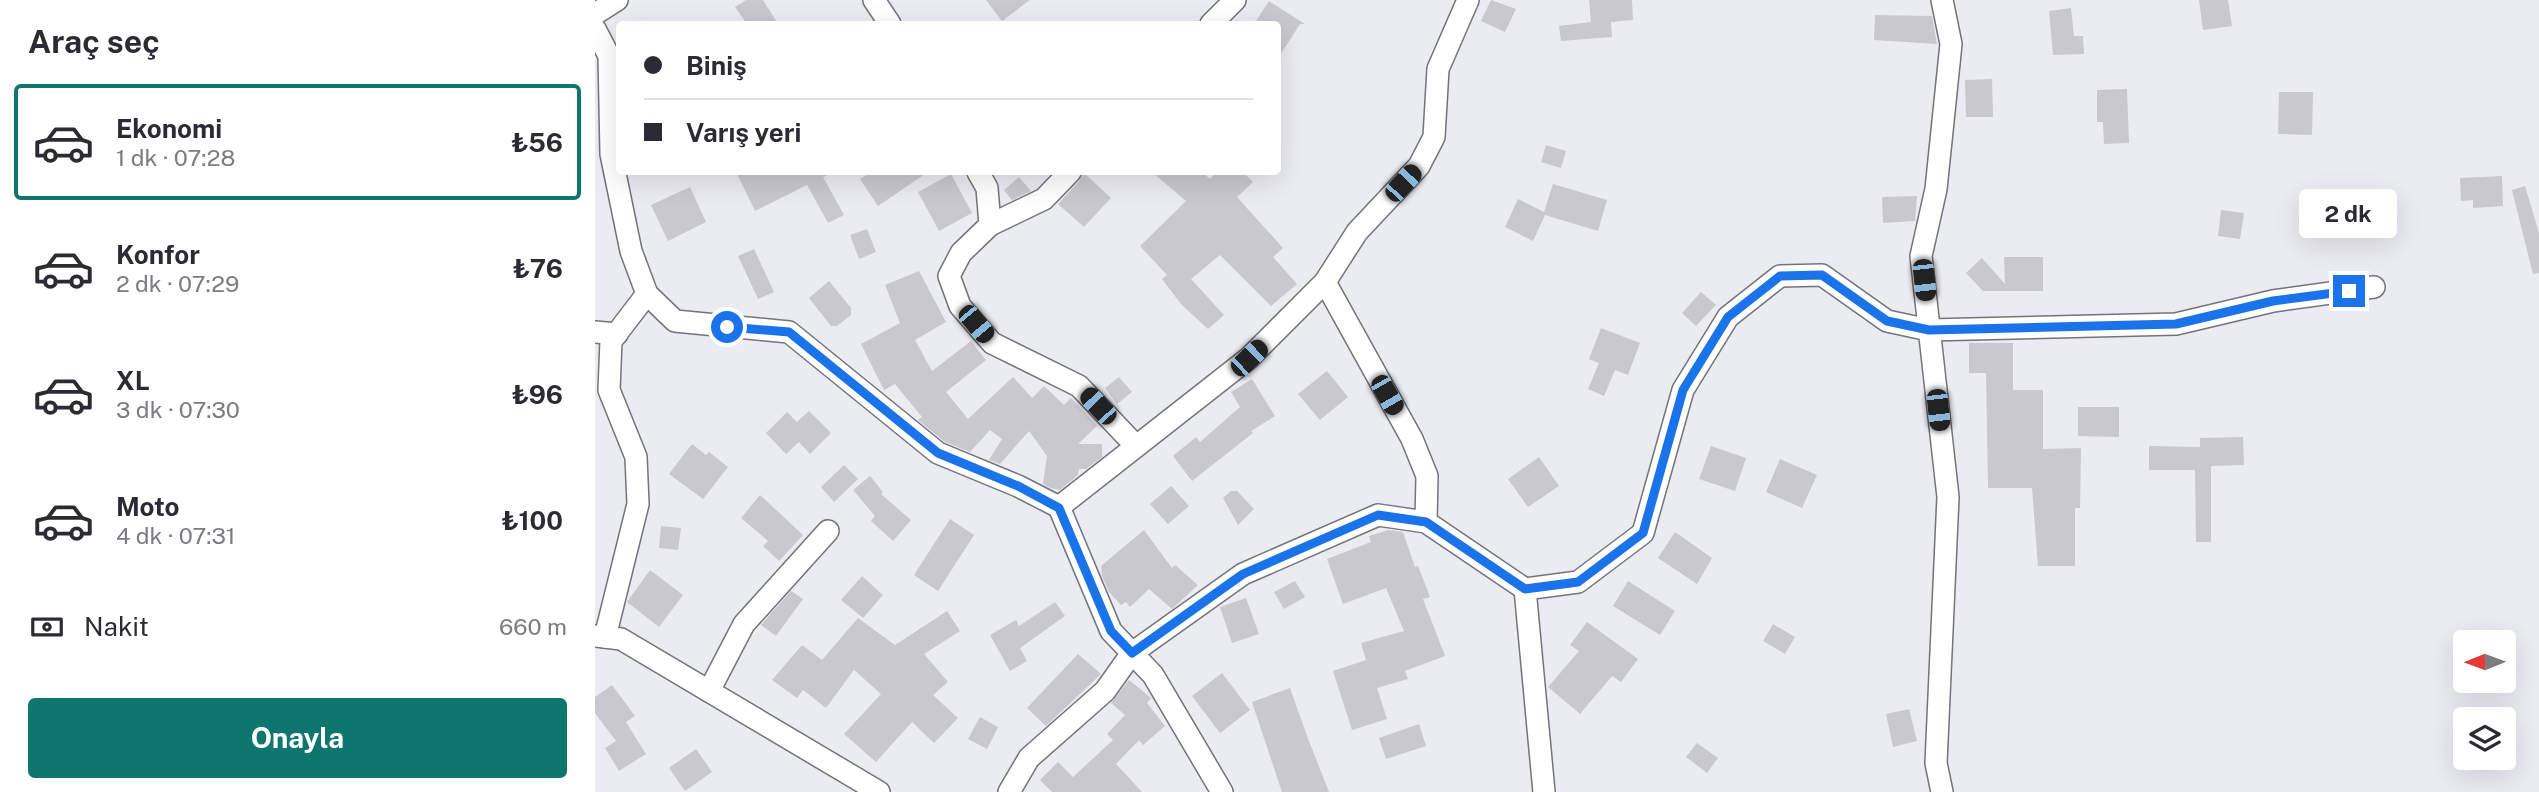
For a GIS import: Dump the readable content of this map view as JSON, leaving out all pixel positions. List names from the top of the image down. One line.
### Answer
{"north":"left","page":{"heading":"Araç seç","banner":["Biniş","Varış yeri"],"list":[{"name":"Ekonomi","note":"1 dk · 07:28","value":"₺56"},{"name":"Konfor","note":"2 dk · 07:29","value":"₺76"},{"name":"XL","note":"3 dk · 07:30","value":"₺96"},{"name":"Moto","note":"4 dk · 07:31","value":"₺100"}],"bubble":"2 dk","pay":["Nakit","660 m"],"buttons":"Onayla"}}
